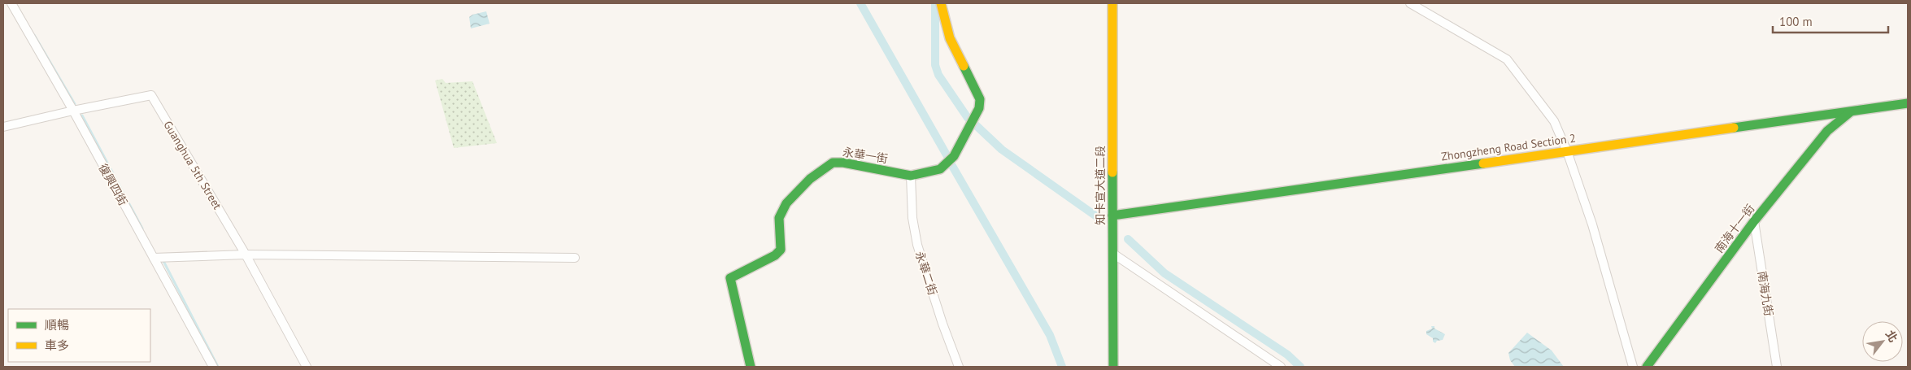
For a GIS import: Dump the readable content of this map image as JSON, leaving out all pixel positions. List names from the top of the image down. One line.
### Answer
{"streets":{"street":["Zhongzheng Road Section 2","永華一街","Guanghua 5th Street","復興四街","知卡宣大道二段","南海十一街","永華二街","南海九街"]},"crossings":[["Zhongzheng Road Section 2","知卡宣大道二段"],["Zhongzheng Road Section 2","南海十一街"],["永華一街","永華二街"],["Guanghua 5th Street","復興四街"],["南海十一街","南海九街"]],"legend":["順暢","車多"],"scale_bar":"100 m","north":"top right"}
